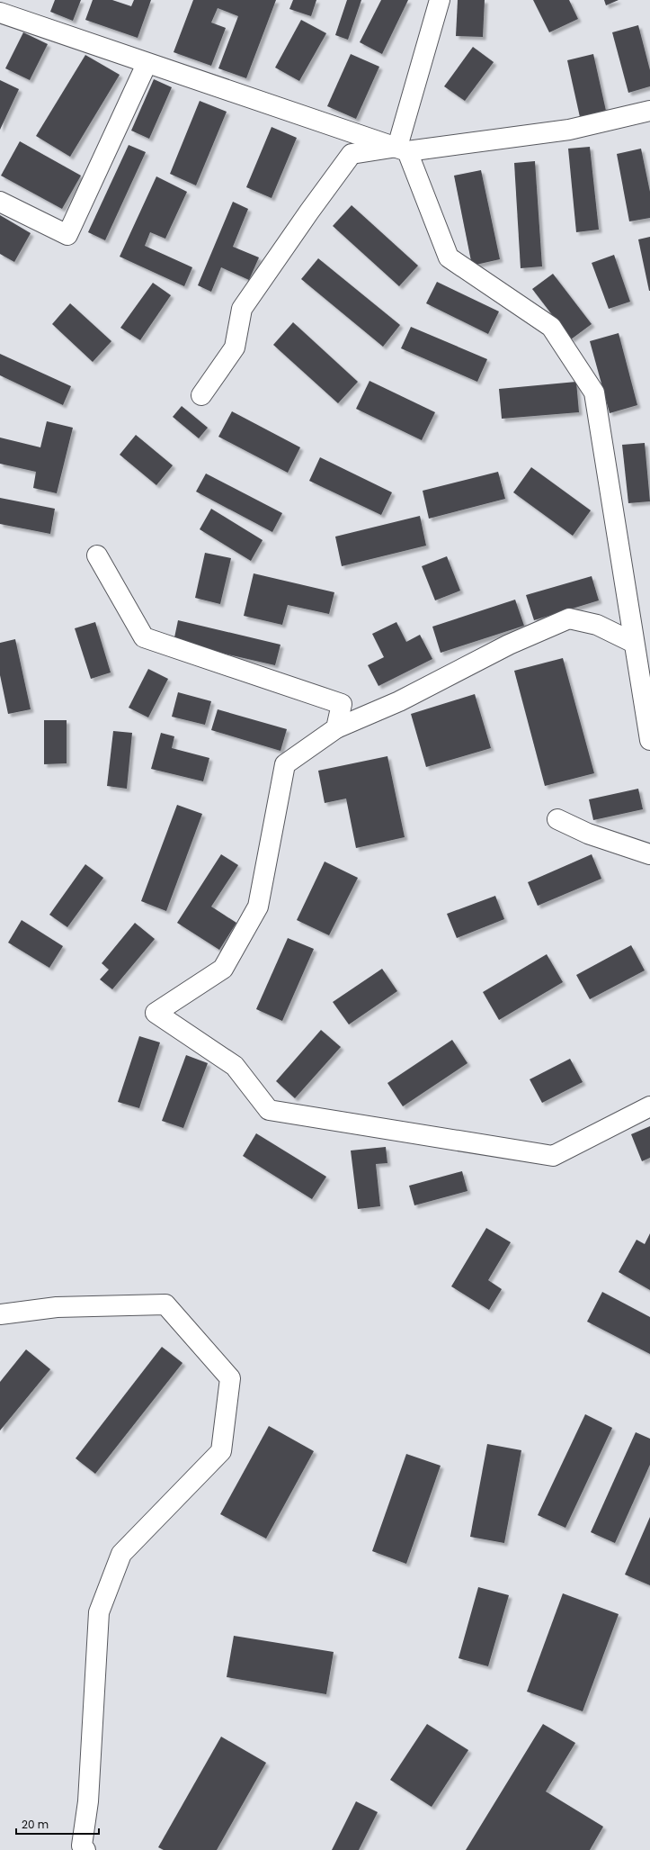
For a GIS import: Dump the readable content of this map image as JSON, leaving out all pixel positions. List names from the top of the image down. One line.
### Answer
{"scale_bar":"20 m"}
